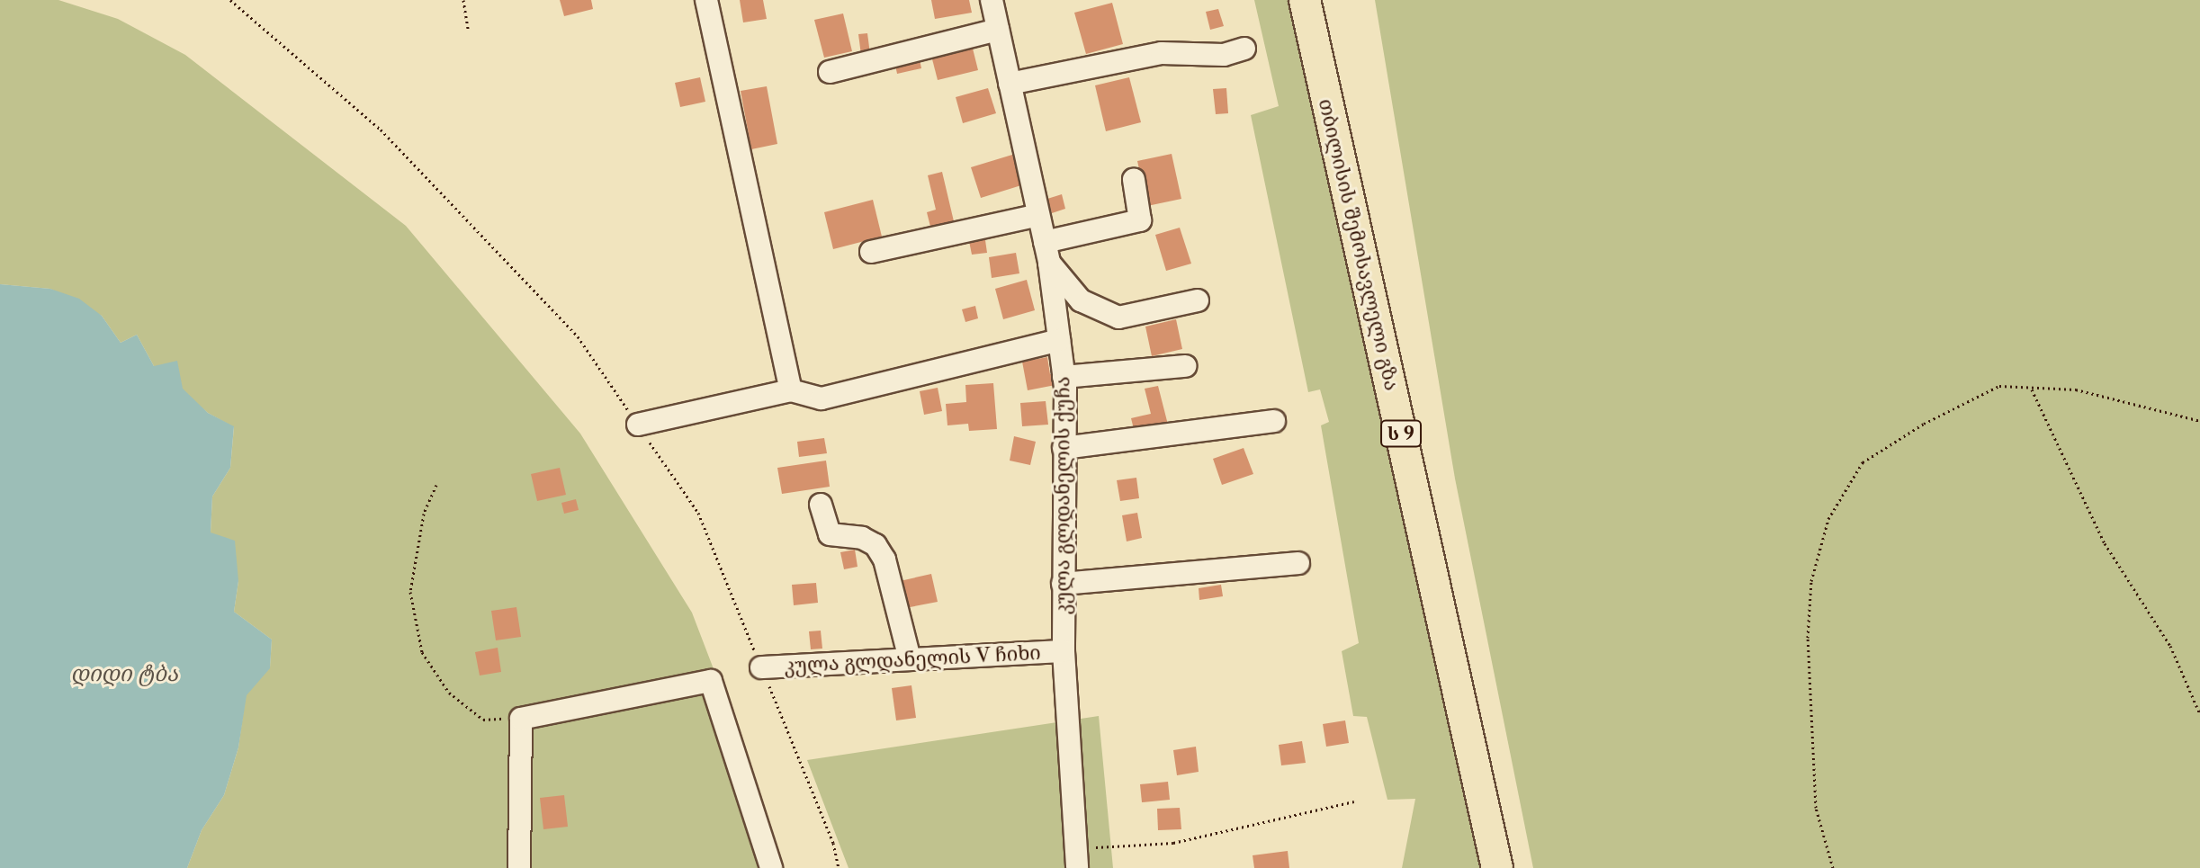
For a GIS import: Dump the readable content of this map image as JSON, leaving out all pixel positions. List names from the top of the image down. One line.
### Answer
{"streets":{"highway":["თბილისის შემოსავლელი გზა","ს 9"],"street":["კულა გლდანელის ქუჩა","კულა გლდანელის V ჩიხი"]},"crossings":[["კულა გლდანელის ქუჩა","კულა გლდანელის V ჩიხი"]],"water":["დიდი ტბა"]}
